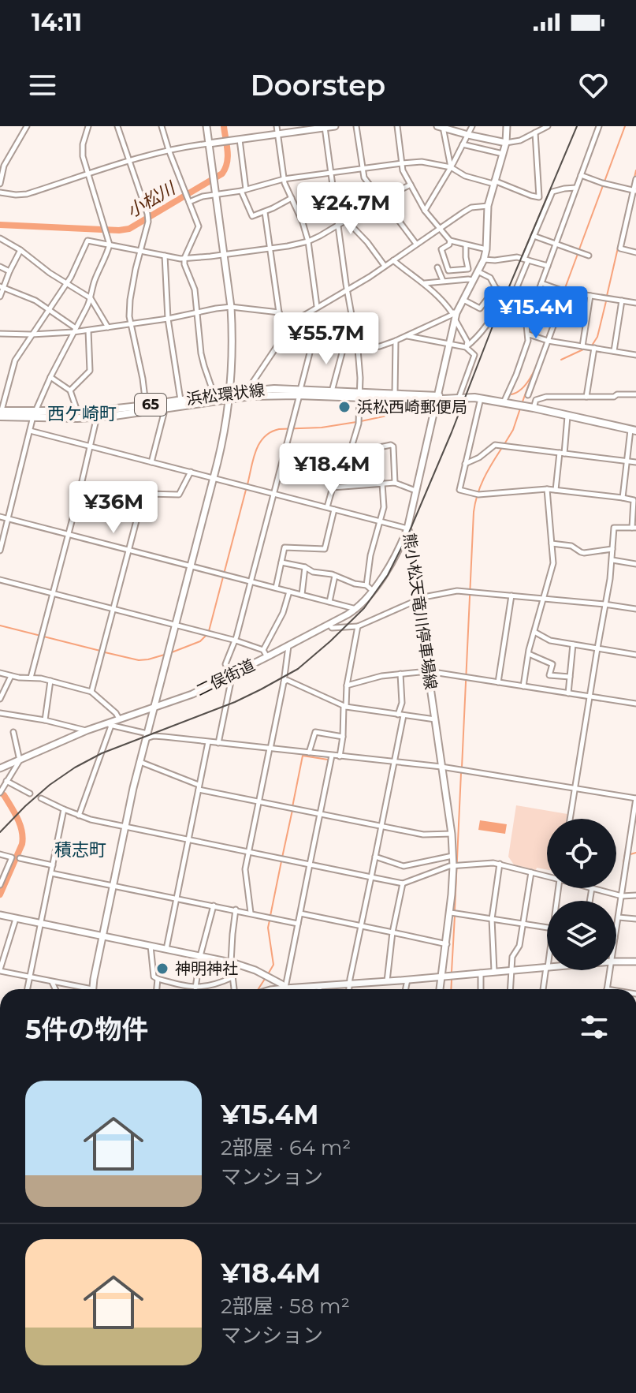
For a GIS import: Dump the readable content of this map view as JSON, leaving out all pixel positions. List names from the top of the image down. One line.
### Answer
{"streets":{"main road":["浜松環状線","65"],"street":["熊小松天竜川停車場線","二俣街道"]},"crossings":[["浜松環状線","熊小松天竜川停車場線"],["熊小松天竜川停車場線","二俣街道"]],"districts":["西ケ崎町","積志町"],"water":["小松川"],"places":["浜松西崎郵便局","神明神社"],"page":{"status":"14:11","header":"Doorstep","price":["¥24.7M","¥15.4M","¥55.7M","¥18.4M","¥36M"],"heading":"5件の物件","list":[{"name":"¥15.4M","note":"2部屋 · 64 m² · マンション"},{"name":"¥18.4M","note":"2部屋 · 58 m² · マンション"}]}}
